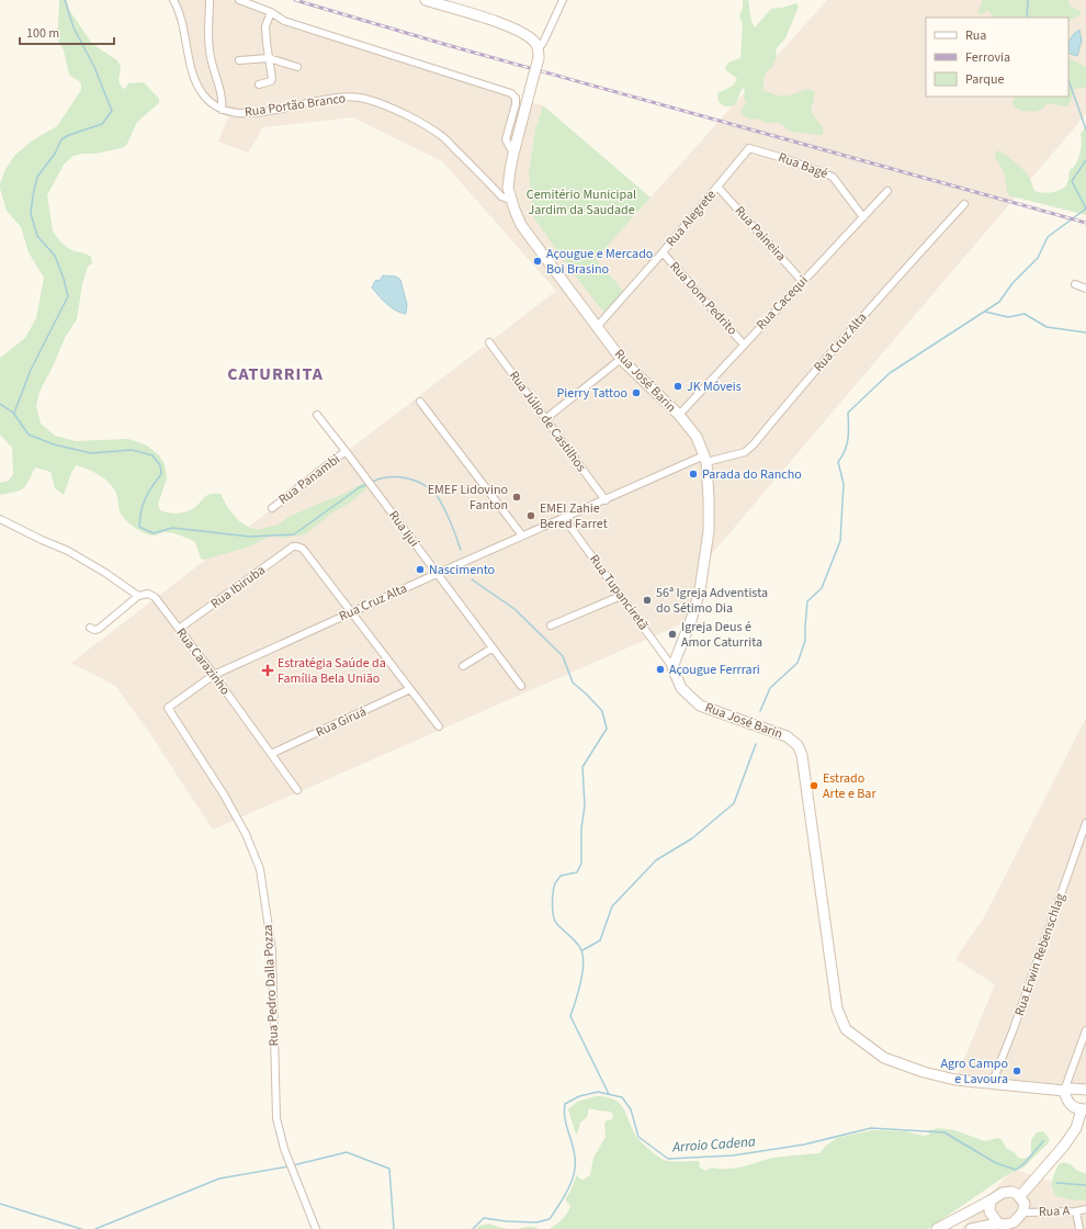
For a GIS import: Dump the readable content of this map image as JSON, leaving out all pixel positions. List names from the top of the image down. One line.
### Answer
{"streets":{"main road":["Rua José Barin"],"street":["Rua Portão Branco","Rua Bagé","Rua Alegrete","Rua Paineira","Rua Dom Pedrito","Rua Cacequi","Rua Cruz Alta","Rua Júlio de Castilhos","Rua Panambi","Rua Ijuí","Rua Ibiruba","Rua Tupanciretã","Rua Carazinho","Rua Giruá","Rua Erwin Rebenschlag","Rua Pedro Dalla Pozza","Rua A"]},"crossings":[["Rua Portão Branco","Rua José Barin"],["Rua Bagé","Rua Alegrete"],["Rua Bagé","Rua Cacequi"],["Rua Alegrete","Rua Paineira"],["Rua Alegrete","Rua Dom Pedrito"],["Rua Alegrete","Rua José Barin"],["Rua Paineira","Rua Cacequi"],["Rua Dom Pedrito","Rua Cacequi"],["Rua Cacequi","Rua José Barin"],["Rua Cruz Alta","Rua José Barin"],["Rua Cruz Alta","Rua Júlio de Castilhos"],["Rua Cruz Alta","Rua Ijuí"],["Rua Cruz Alta","Rua Ibiruba"],["Rua Cruz Alta","Rua Tupanciretã"],["Rua Cruz Alta","Rua Carazinho"],["Rua Cruz Alta","Rua Pedro Dalla Pozza"],["Rua José Barin","Rua Tupanciretã"],["Rua José Barin","Rua Erwin Rebenschlag"],["Rua Panambi","Rua Ijuí"],["Rua Ibiruba","Rua Carazinho"],["Rua Carazinho","Rua Giruá"]],"districts":["CATURRITA"],"water":["Arroio Cadena"],"parks":["Cemitério Municipal Jardim da Saudade"],"places":{"other":["Açougue e Mercado Boi Brasino","JK Móveis","Pierry Tattoo","Parada do Rancho","EMEF Lidovino Fanton","EMEI Zahie Bered Farret","Nascimento","56ª Igreja Adventista do Sétimo Dia","Igreja Deus é Amor Caturrita","Açougue Ferrrari","Estrado Arte e Bar","Agro Campo e Lavoura"],"health":["Estratégia Saúde da Família Bela União"]},"legend":["Rua","Ferrovia","Parque"],"scale_bar":"100 m"}
